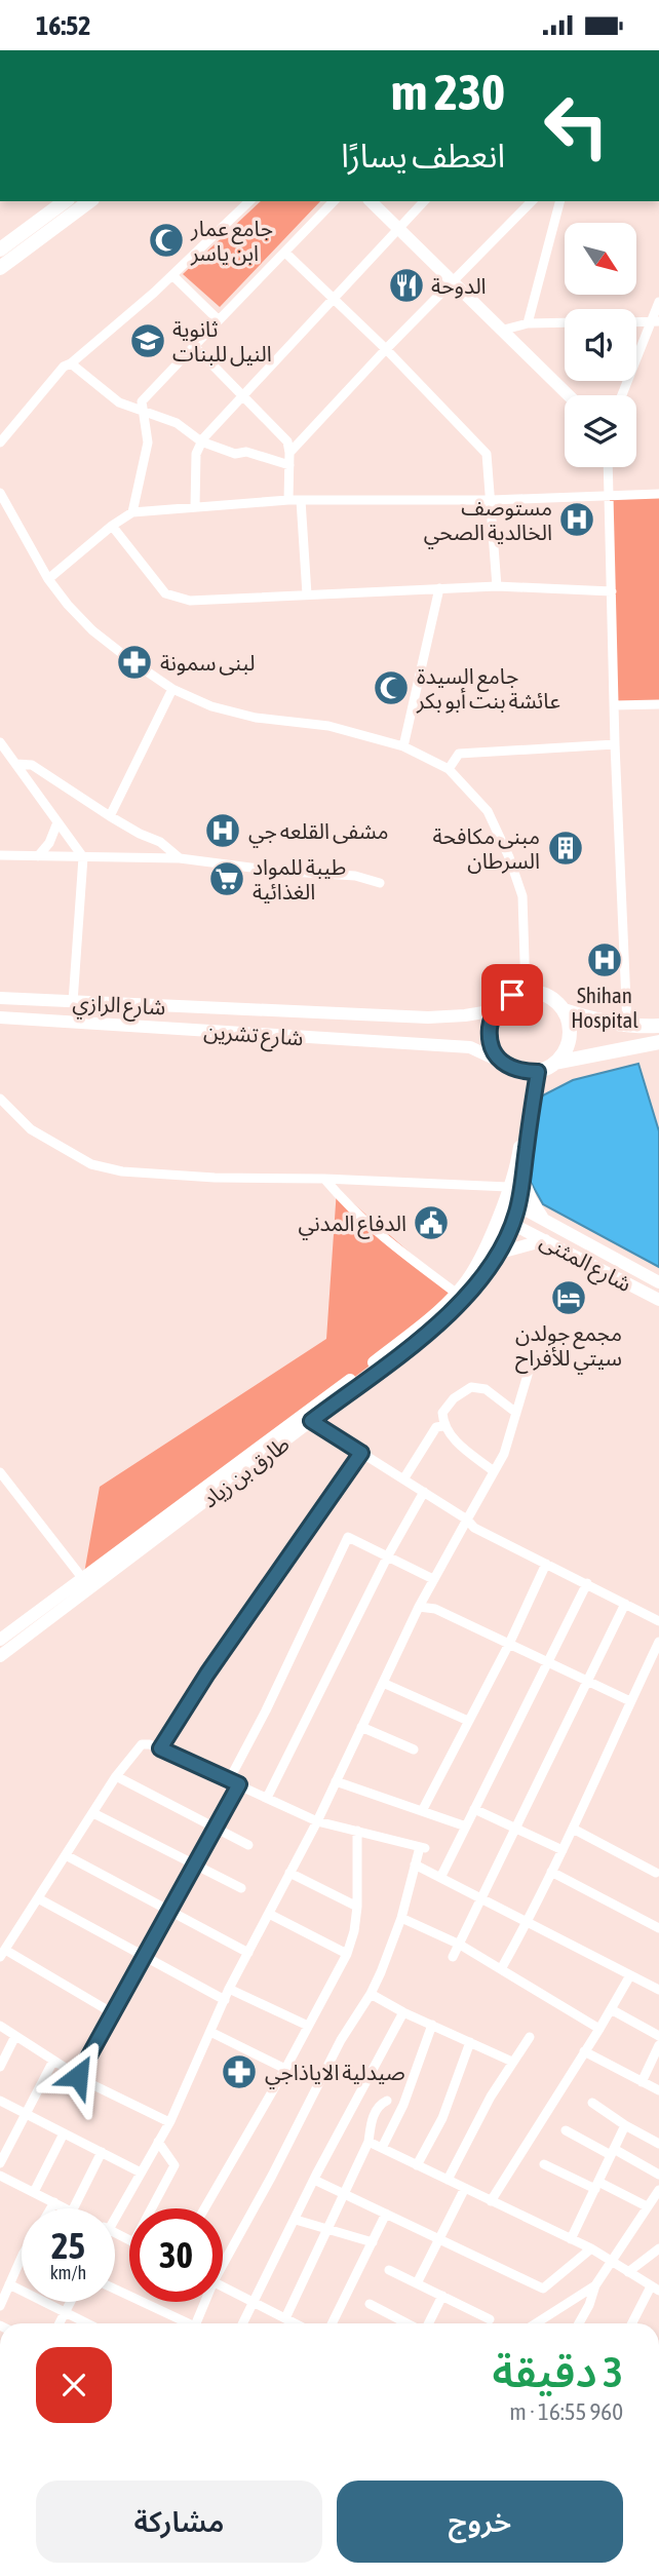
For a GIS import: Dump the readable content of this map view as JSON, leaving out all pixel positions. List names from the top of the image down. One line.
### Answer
{"streets":{"main road":["شارع الرازي","شارع تشرين","شارع المثنى","طارق بن زياد"]},"crossings":[["شارع الرازي","شارع تشرين"],["شارع الرازي","طارق بن زياد"],["شارع تشرين","طارق بن زياد"],["شارع المثنى","طارق بن زياد"]],"places":{"mosque":["جامع عمار ابن ياسر","جامع السيدة عائشة بنت أبو بكر"],"restaurant":["الدوحة"],"school or university":["ثانوية النيل للبنات"],"hospital":["مستوصف الخالدية الصحي","مشفى القلعه جي","Shihan Hospital"],"pharmacy":["لبنى سمونة","صيدلية الاياذاجي"],"building":["مبنى مكافحة السرطان"],"supermarket":["طيبة للمواد الغذائية"],"public building":["الدفاع المدني"],"hotel":["مجمع جولدن سيتي للأفراح"]},"north":"bottom right","page":{"status":"16:52","turn":["230 m","انعطف يسارًا"],"speed":"25 km/h","limit":"30","heading":["3 دقيقة","960 m · 16:55"],"buttons":["خروج","مشاركة"]}}
